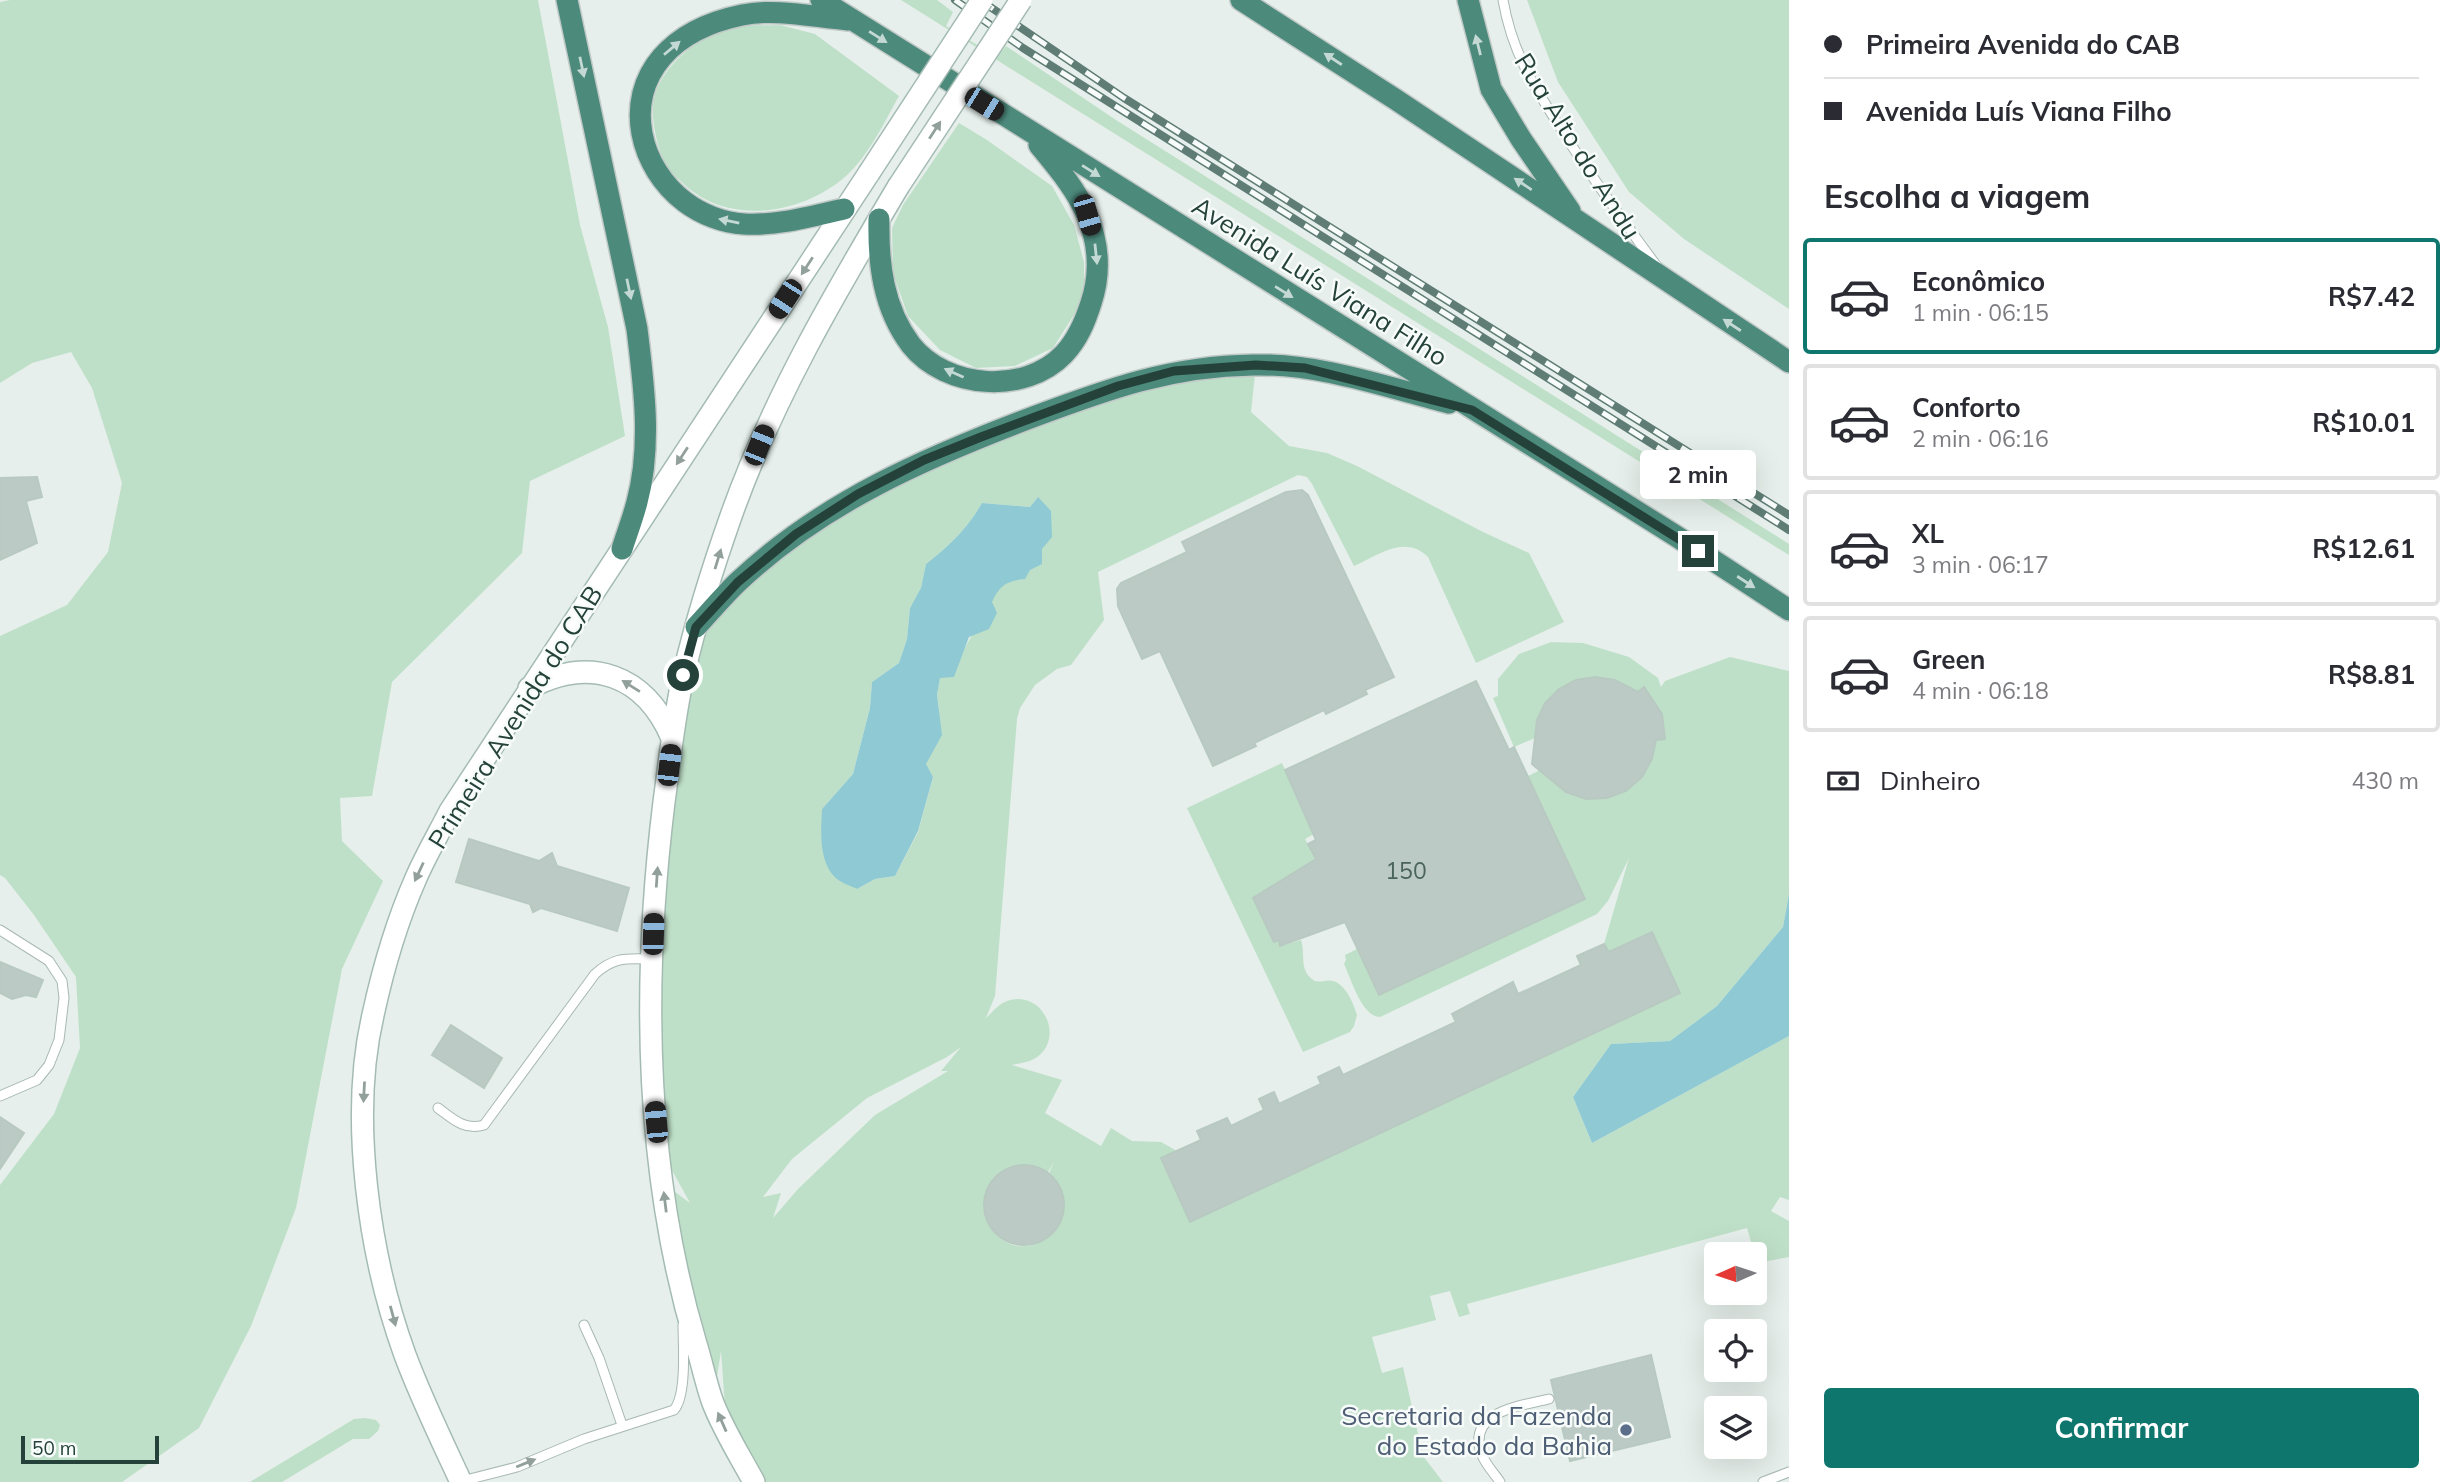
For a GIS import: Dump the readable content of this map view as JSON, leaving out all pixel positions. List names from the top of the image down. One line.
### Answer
{"streets":{"highway":["Avenida Luís Viana Filho"],"main road":["Primeira Avenida do CAB"],"lane":["Rua Alto do Andu"]},"one_way":["Avenida Luís Viana Filho"],"places":["Secretaria da Fazenda do Estado da Bahia"],"house_numbers":["150"],"scale_bar":"50 m","north":"left","page":{"banner":["Primeira Avenida do CAB","Avenida Luís Viana Filho"],"heading":"Escolha a viagem","list":[{"name":"Econômico","note":"1 min · 06:15","value":"R$7.42"},{"name":"Conforto","note":"2 min · 06:16","value":"R$10.01"},{"name":"XL","note":"3 min · 06:17","value":"R$12.61"},{"name":"Green","note":"4 min · 06:18","value":"R$8.81"}],"bubble":"2 min","pay":["Dinheiro","430 m"],"buttons":"Confirmar","scale":"50 m"}}
